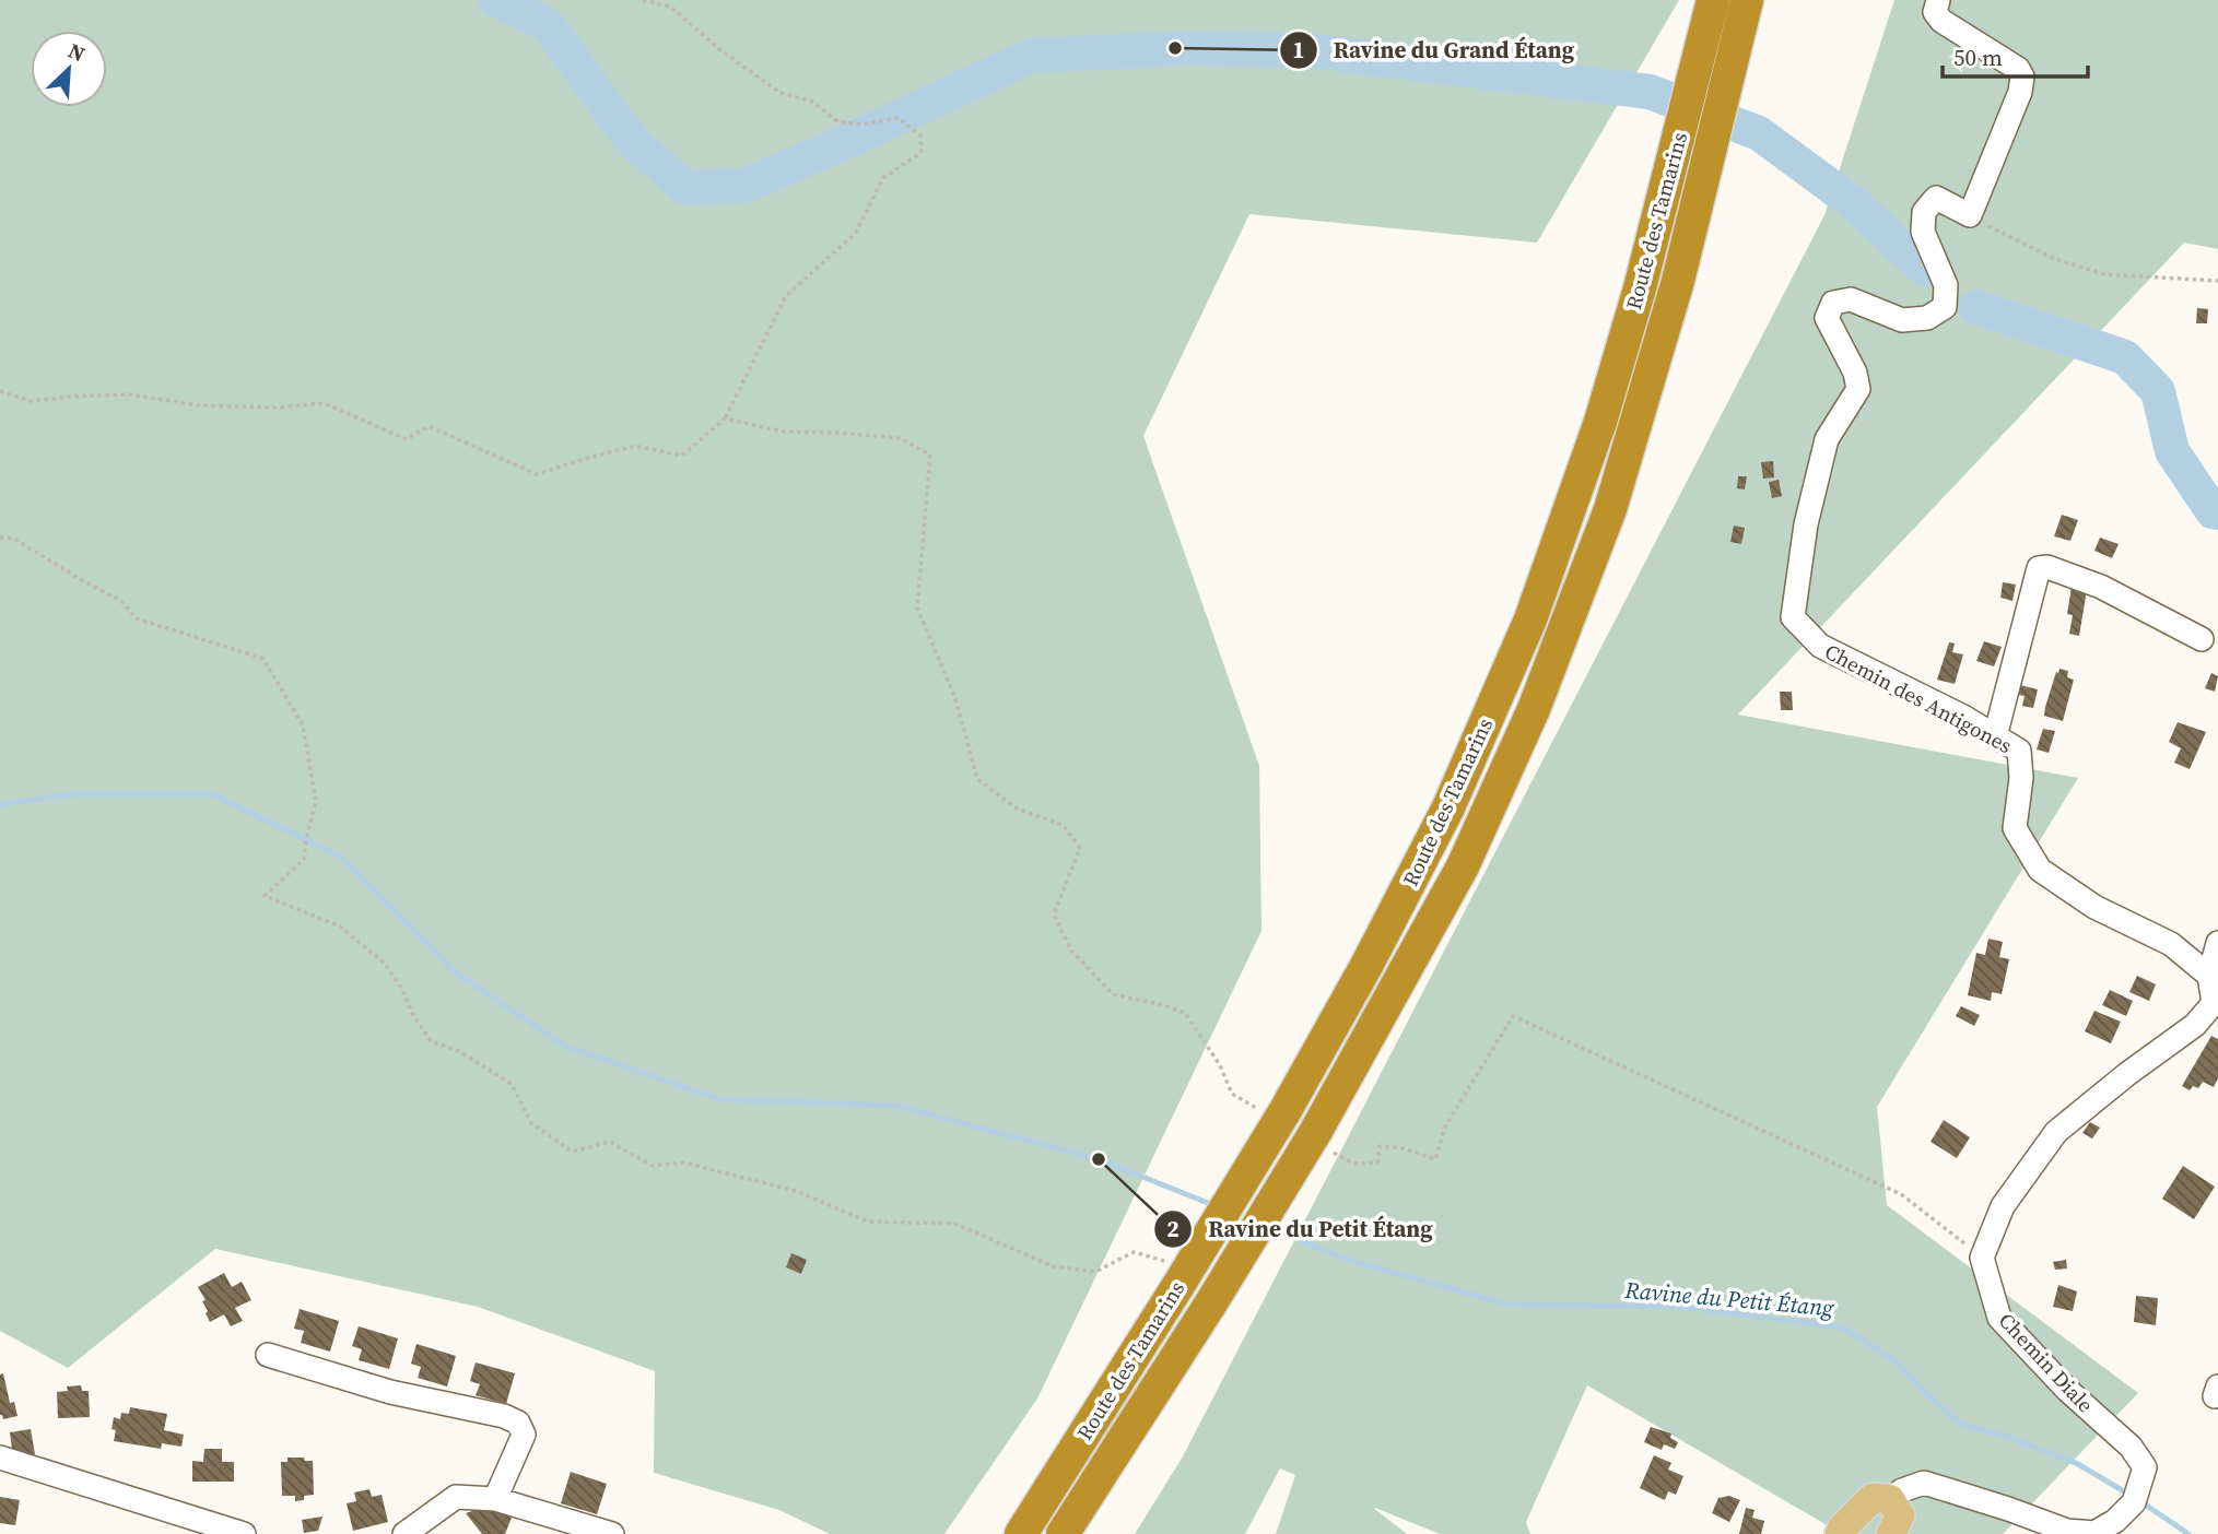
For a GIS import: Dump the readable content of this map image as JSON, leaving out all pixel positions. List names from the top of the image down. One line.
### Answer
{"streets":{"highway":["Route des Tamarins"],"street":["Chemin des Antigones","Chemin Diale"]},"water":["Ravine du Petit Étang"],"places":["Ravine du Grand Étang","Ravine du Petit Étang"],"scale_bar":"50 m","north":"top right"}
